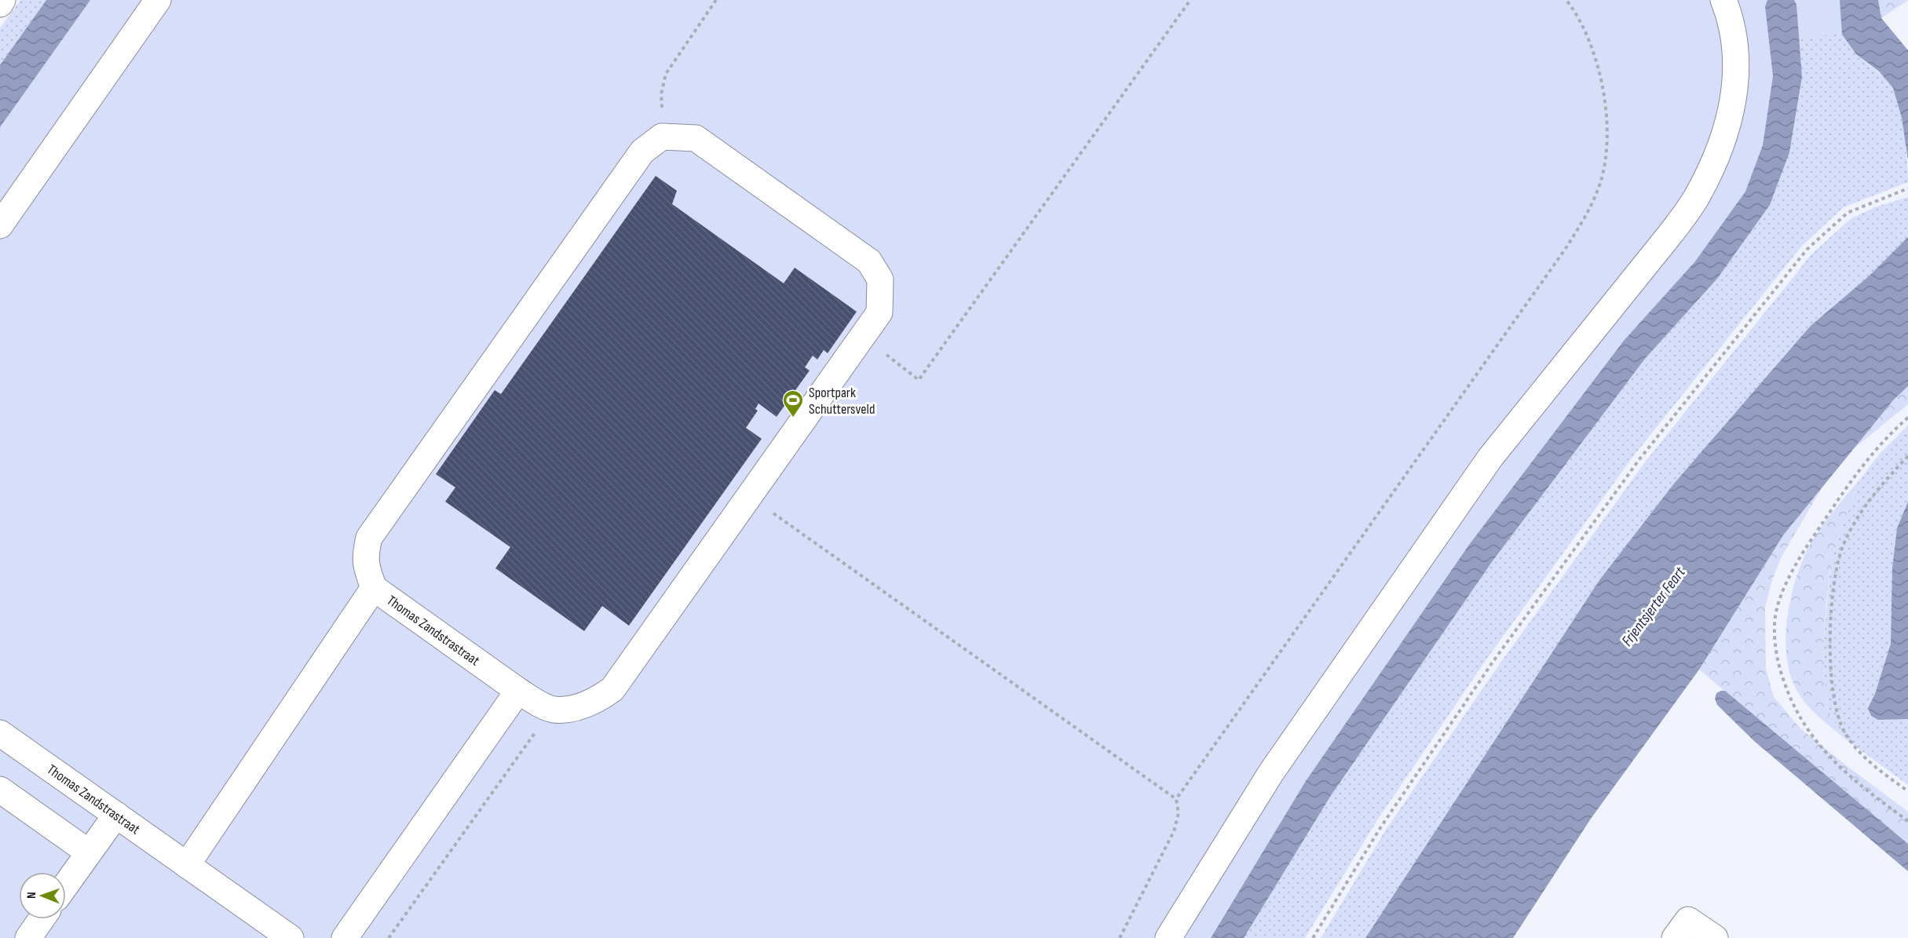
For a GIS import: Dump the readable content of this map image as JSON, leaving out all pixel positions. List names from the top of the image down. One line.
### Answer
{"streets":{"street":["Thomas Zandstrastraat"]},"water":["Frjentsjerter Feart"],"places":{"sports":["Sportpark Schuttersveld"]},"north":"left"}
